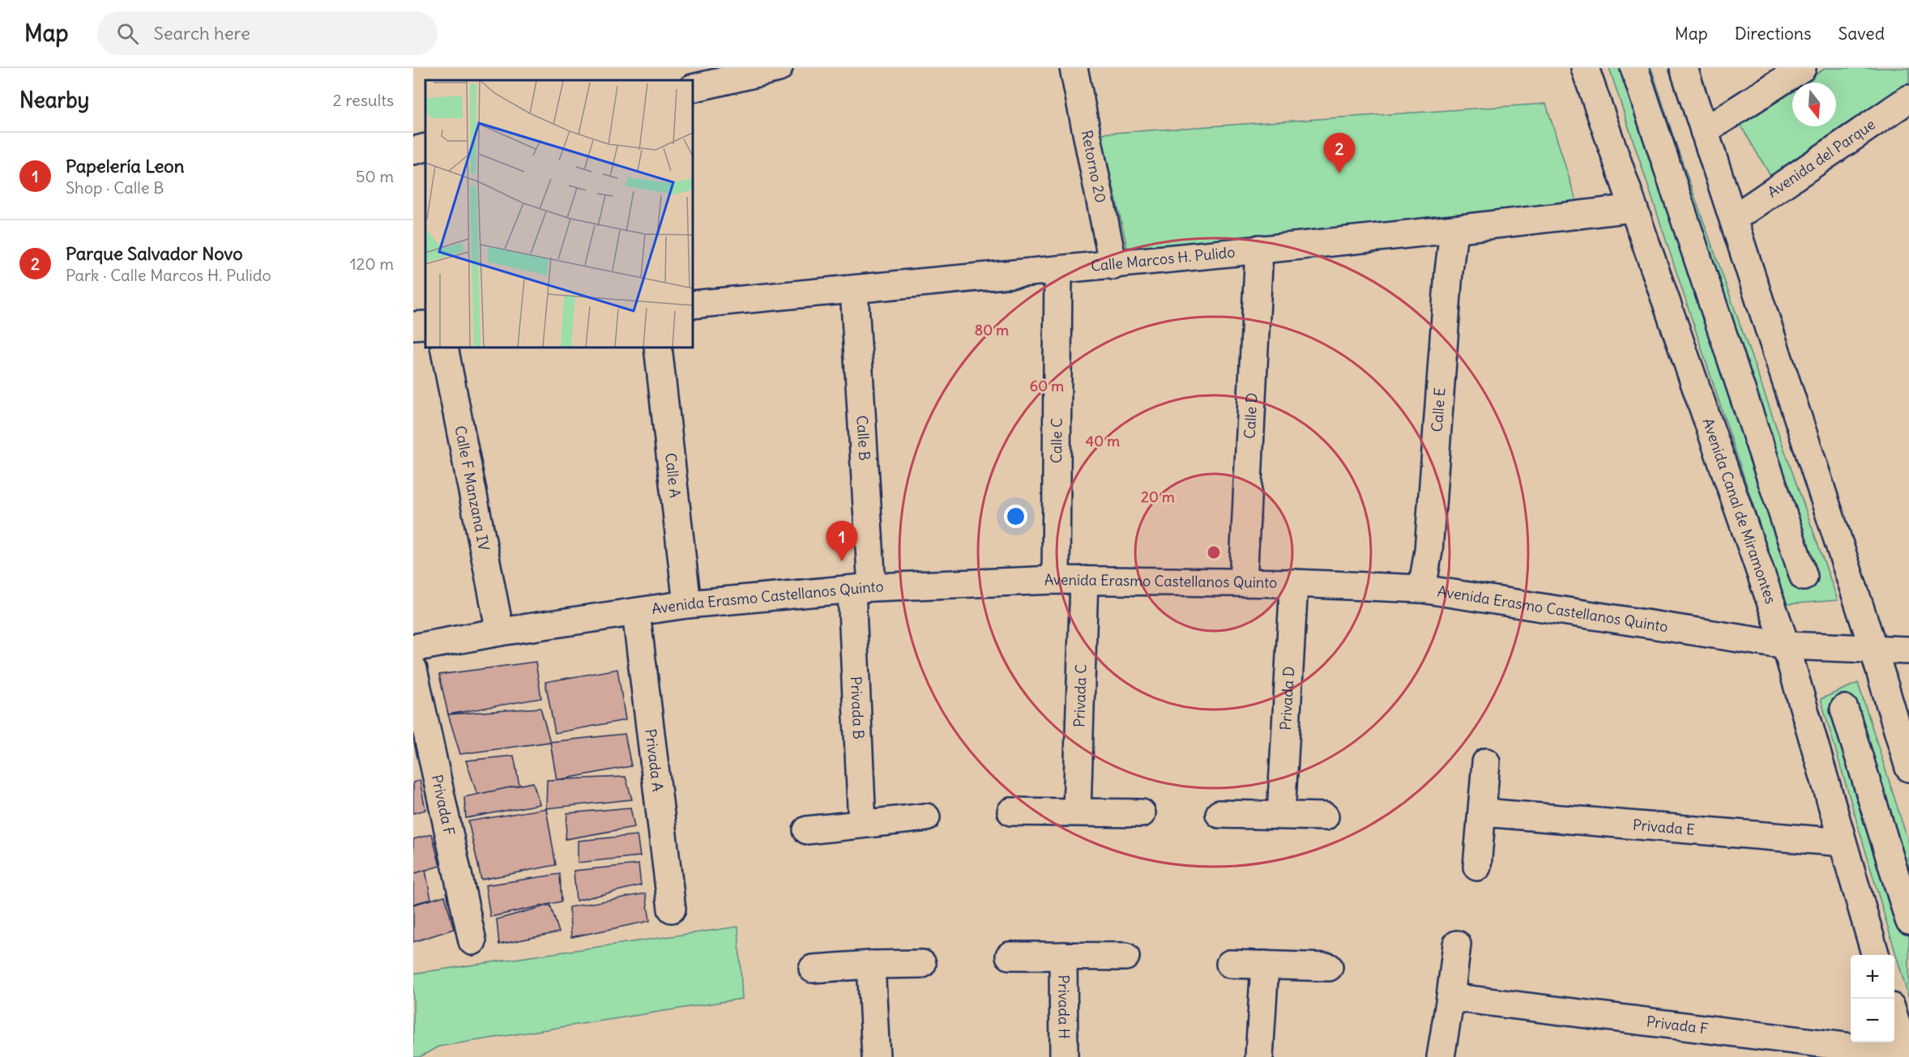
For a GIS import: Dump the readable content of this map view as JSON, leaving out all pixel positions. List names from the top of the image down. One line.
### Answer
{"streets":{"street":["Avenida del Parque","Retorno 20","Calle Marcos H. Pulido","Calle E","Calle D","Calle B","Calle C","Calle A","Calle F Manzana IV","Avenida Canal de Miramontes","Avenida Erasmo Castellanos Quinto","Privada C","Privada D","Privada B","Privada A","Privada F","Privada E","Privada H"]},"crossings":[["Retorno 20","Calle Marcos H. Pulido"],["Calle Marcos H. Pulido","Calle E"],["Calle Marcos H. Pulido","Calle D"],["Calle Marcos H. Pulido","Calle B"],["Calle Marcos H. Pulido","Calle C"],["Calle Marcos H. Pulido","Avenida Canal de Miramontes"],["Calle E","Avenida Erasmo Castellanos Quinto"],["Calle D","Avenida Erasmo Castellanos Quinto"],["Calle B","Avenida Erasmo Castellanos Quinto"],["Calle B","Privada B"],["Calle C","Avenida Erasmo Castellanos Quinto"],["Calle A","Avenida Erasmo Castellanos Quinto"],["Calle F Manzana IV","Avenida Erasmo Castellanos Quinto"],["Avenida Canal de Miramontes","Avenida Erasmo Castellanos Quinto"],["Avenida Canal de Miramontes","Privada E"],["Avenida Erasmo Castellanos Quinto","Privada C"],["Avenida Erasmo Castellanos Quinto","Privada D"],["Avenida Erasmo Castellanos Quinto","Privada B"],["Avenida Erasmo Castellanos Quinto","Privada A"]],"north":"bottom","page":{"header":"Map","search":"Search here","nav":["Map","Directions","Saved"],"heading":["Nearby","2 results"],"list":[{"mark":"1","name":"Papelería Leon","note":"Shop · Calle B","value":"50 m"},{"mark":"2","name":"Parque Salvador Novo","note":"Park · Calle Marcos H. Pulido","value":"120 m"}],"pins":["2","1"],"map_buttons":["+","−"]},"rings":["80 m","60 m","40 m","20 m"]}
